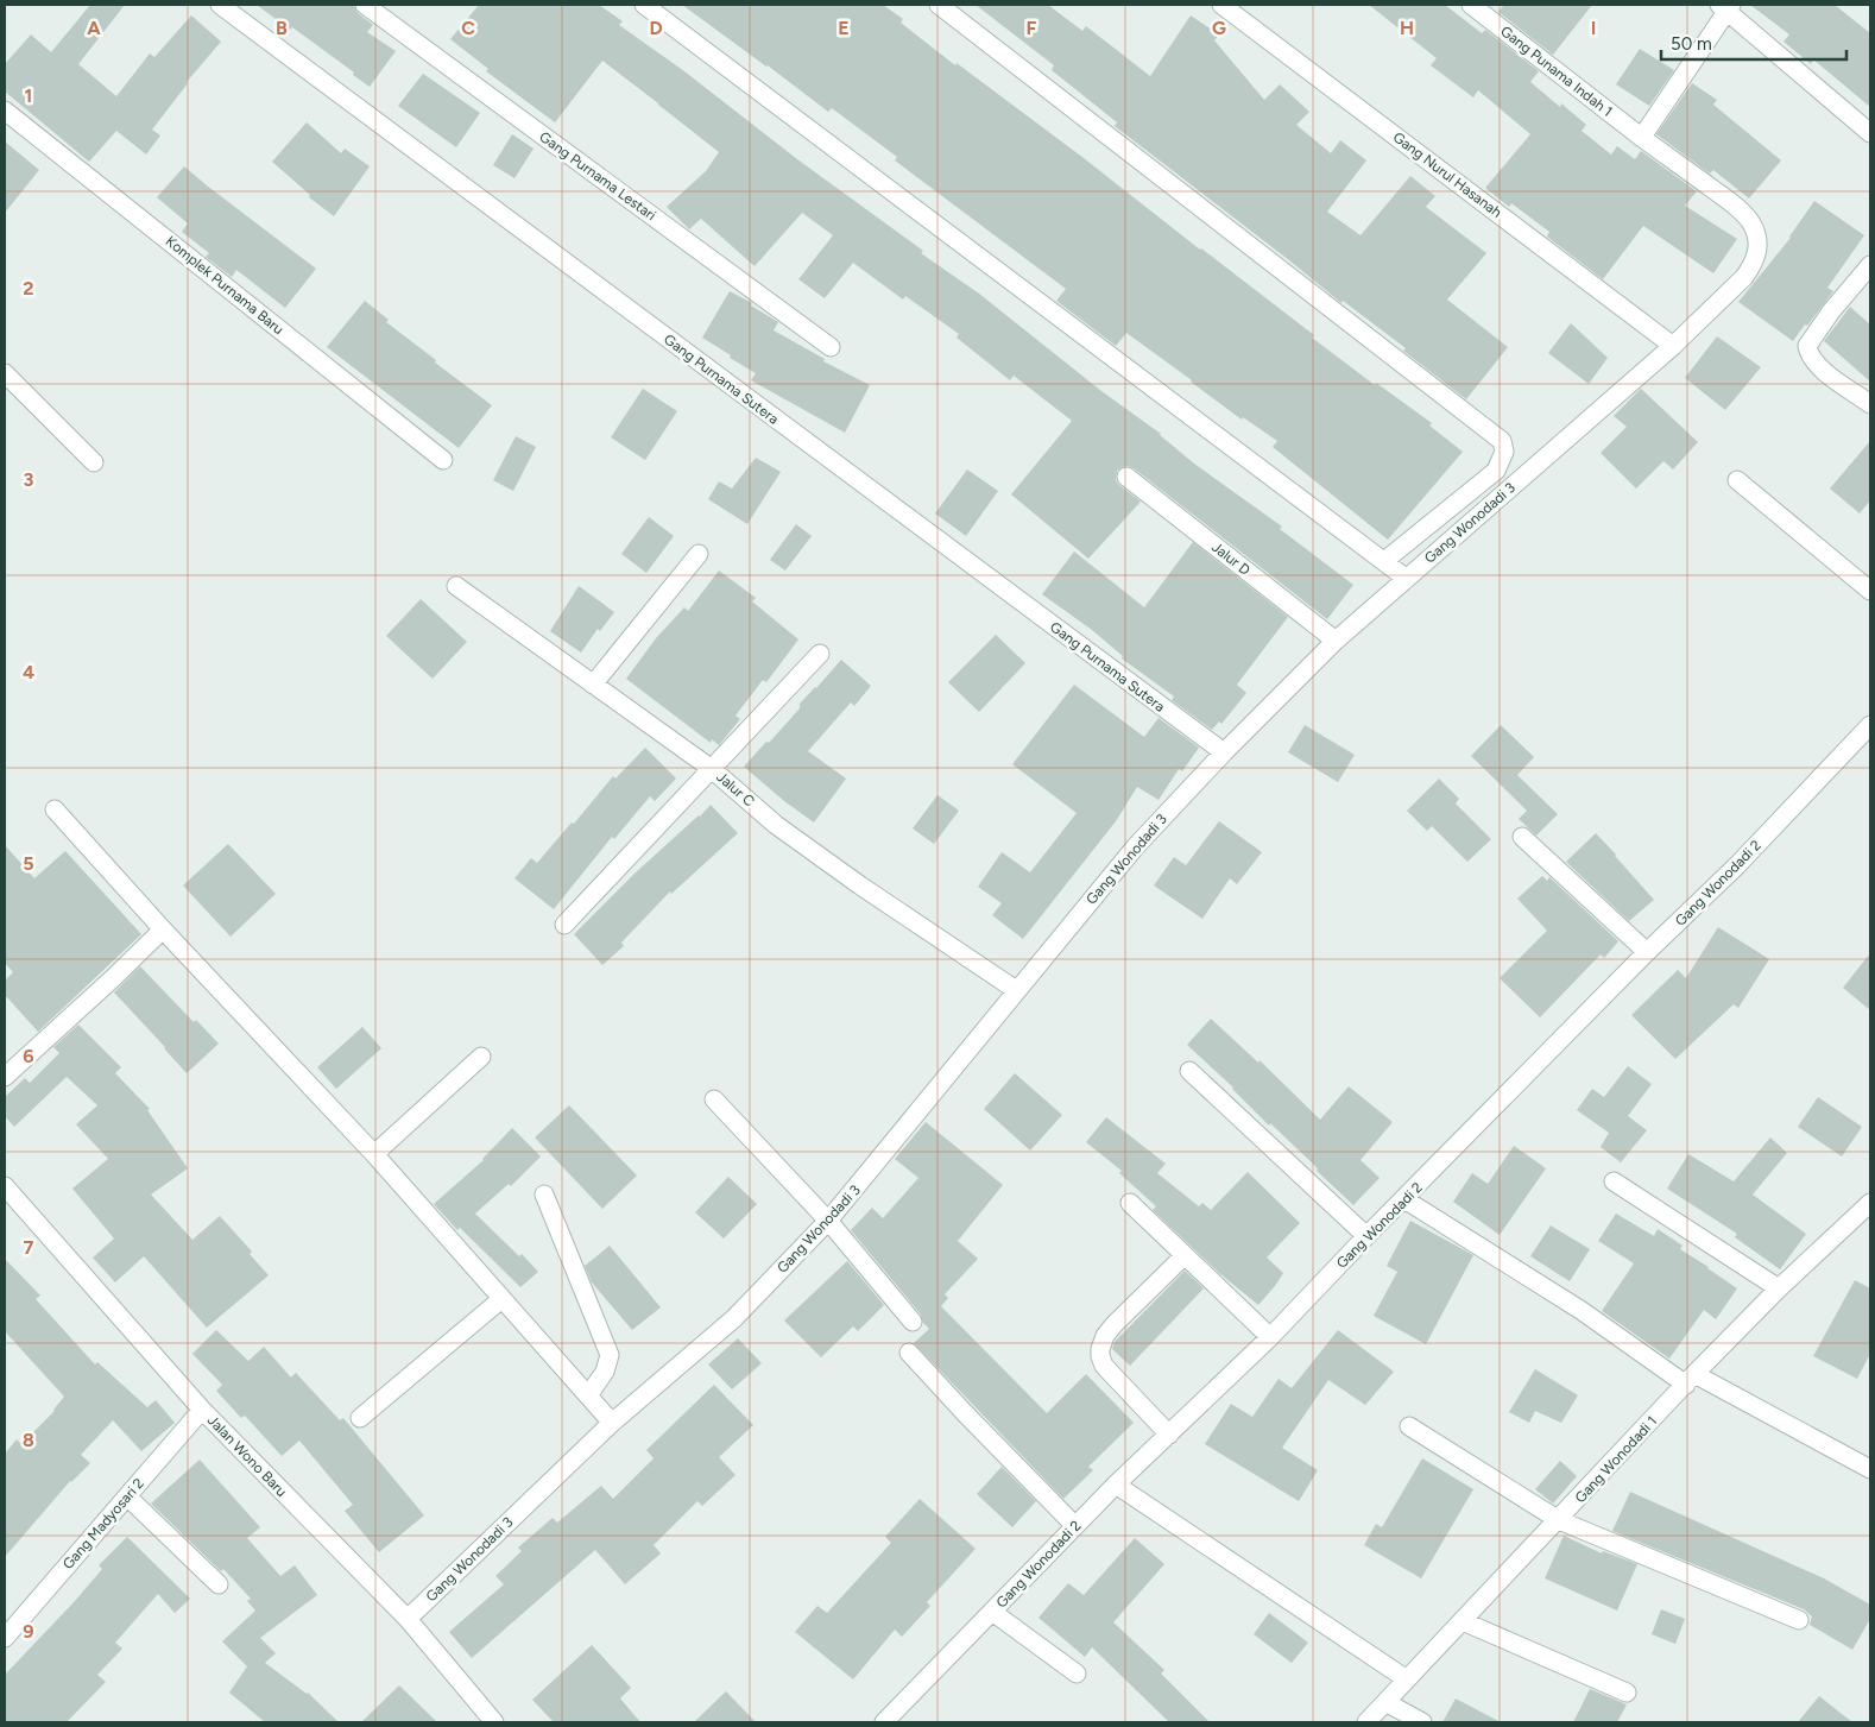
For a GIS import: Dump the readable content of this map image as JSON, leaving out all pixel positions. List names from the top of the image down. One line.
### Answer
{"streets":{"street":["Gang Punama Indah 1","Gang Nurul Hasanah","Gang Purnama Lestari","Komplek Purnama Baru","Gang Purnama Sutera","Gang Wonodadi 3","Jalur D","Jalur C","Gang Wonodadi 2","Jalan Wono Baru","Gang Wonodadi 1","Gang Madyosari 2"]},"crossings":[["Gang Punama Indah 1","Gang Wonodadi 3"],["Gang Nurul Hasanah","Gang Wonodadi 3"],["Gang Purnama Sutera","Gang Wonodadi 3"],["Gang Wonodadi 3","Jalur D"],["Gang Wonodadi 3","Jalur C"],["Gang Wonodadi 3","Jalan Wono Baru"],["Jalan Wono Baru","Gang Madyosari 2"]],"scale_bar":"50 m","grid":{"columns":["A","B","C","D","E","F","G","H","I"],"rows":["1","2","3","4","5","6","7","8","9"]}}
